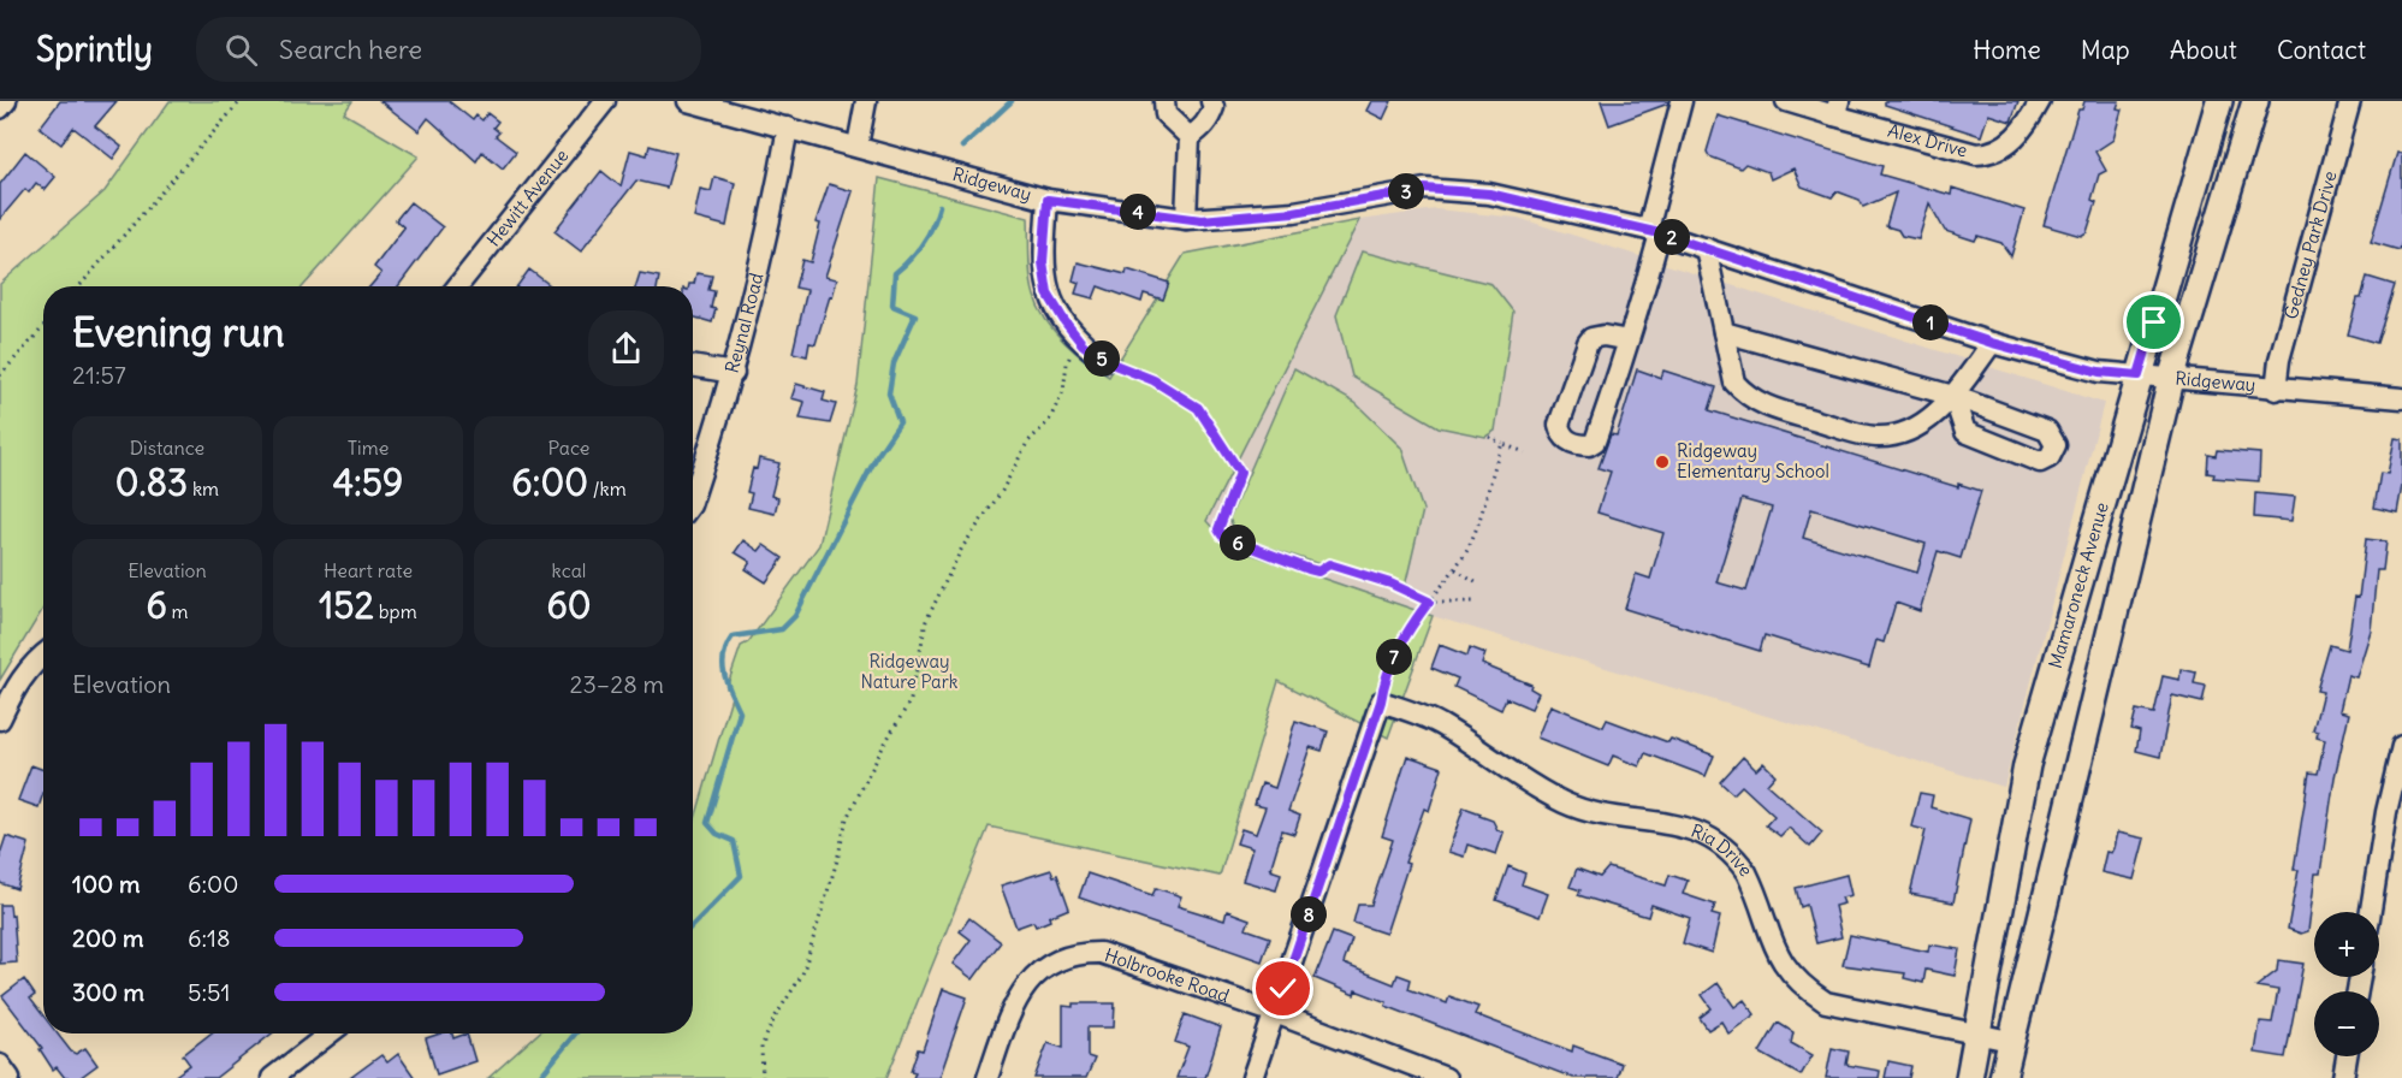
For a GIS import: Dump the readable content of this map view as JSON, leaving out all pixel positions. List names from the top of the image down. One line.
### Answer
{"streets":{"main road":["Mamaroneck Avenue"],"street":["Alex Drive","Ridgeway","Hewitt Avenue","Gedney Park Drive","Reynal Road","Ria Drive","Holbrooke Road"]},"crossings":[["Ridgeway","Gedney Park Drive"],["Ridgeway","Reynal Road"],["Ridgeway","Mamaroneck Avenue"],["Mamaroneck Avenue","Ria Drive"]],"parks":["Ridgeway Nature Park"],"places":["Ridgeway Elementary School"],"page":{"header":"Sprintly","search":"Search here","nav":["Home","Map","About","Contact"],"pins":["3","4","2","1","5","6","7","8"],"heading":["Evening run","21:57"],"stats":[["Distance","0.83 km"],["Time","4:59"],["Pace","6:00 /km"],["Elevation","6 m"],["Heart rate","152 bpm"],["kcal","60"]],"chart":["Elevation","23–28 m"],"list":[{"name":"100 m","note":"6:00"},{"name":"200 m","note":"6:18"},{"name":"300 m","note":"5:51"}],"map_buttons":["+","−"]}}
